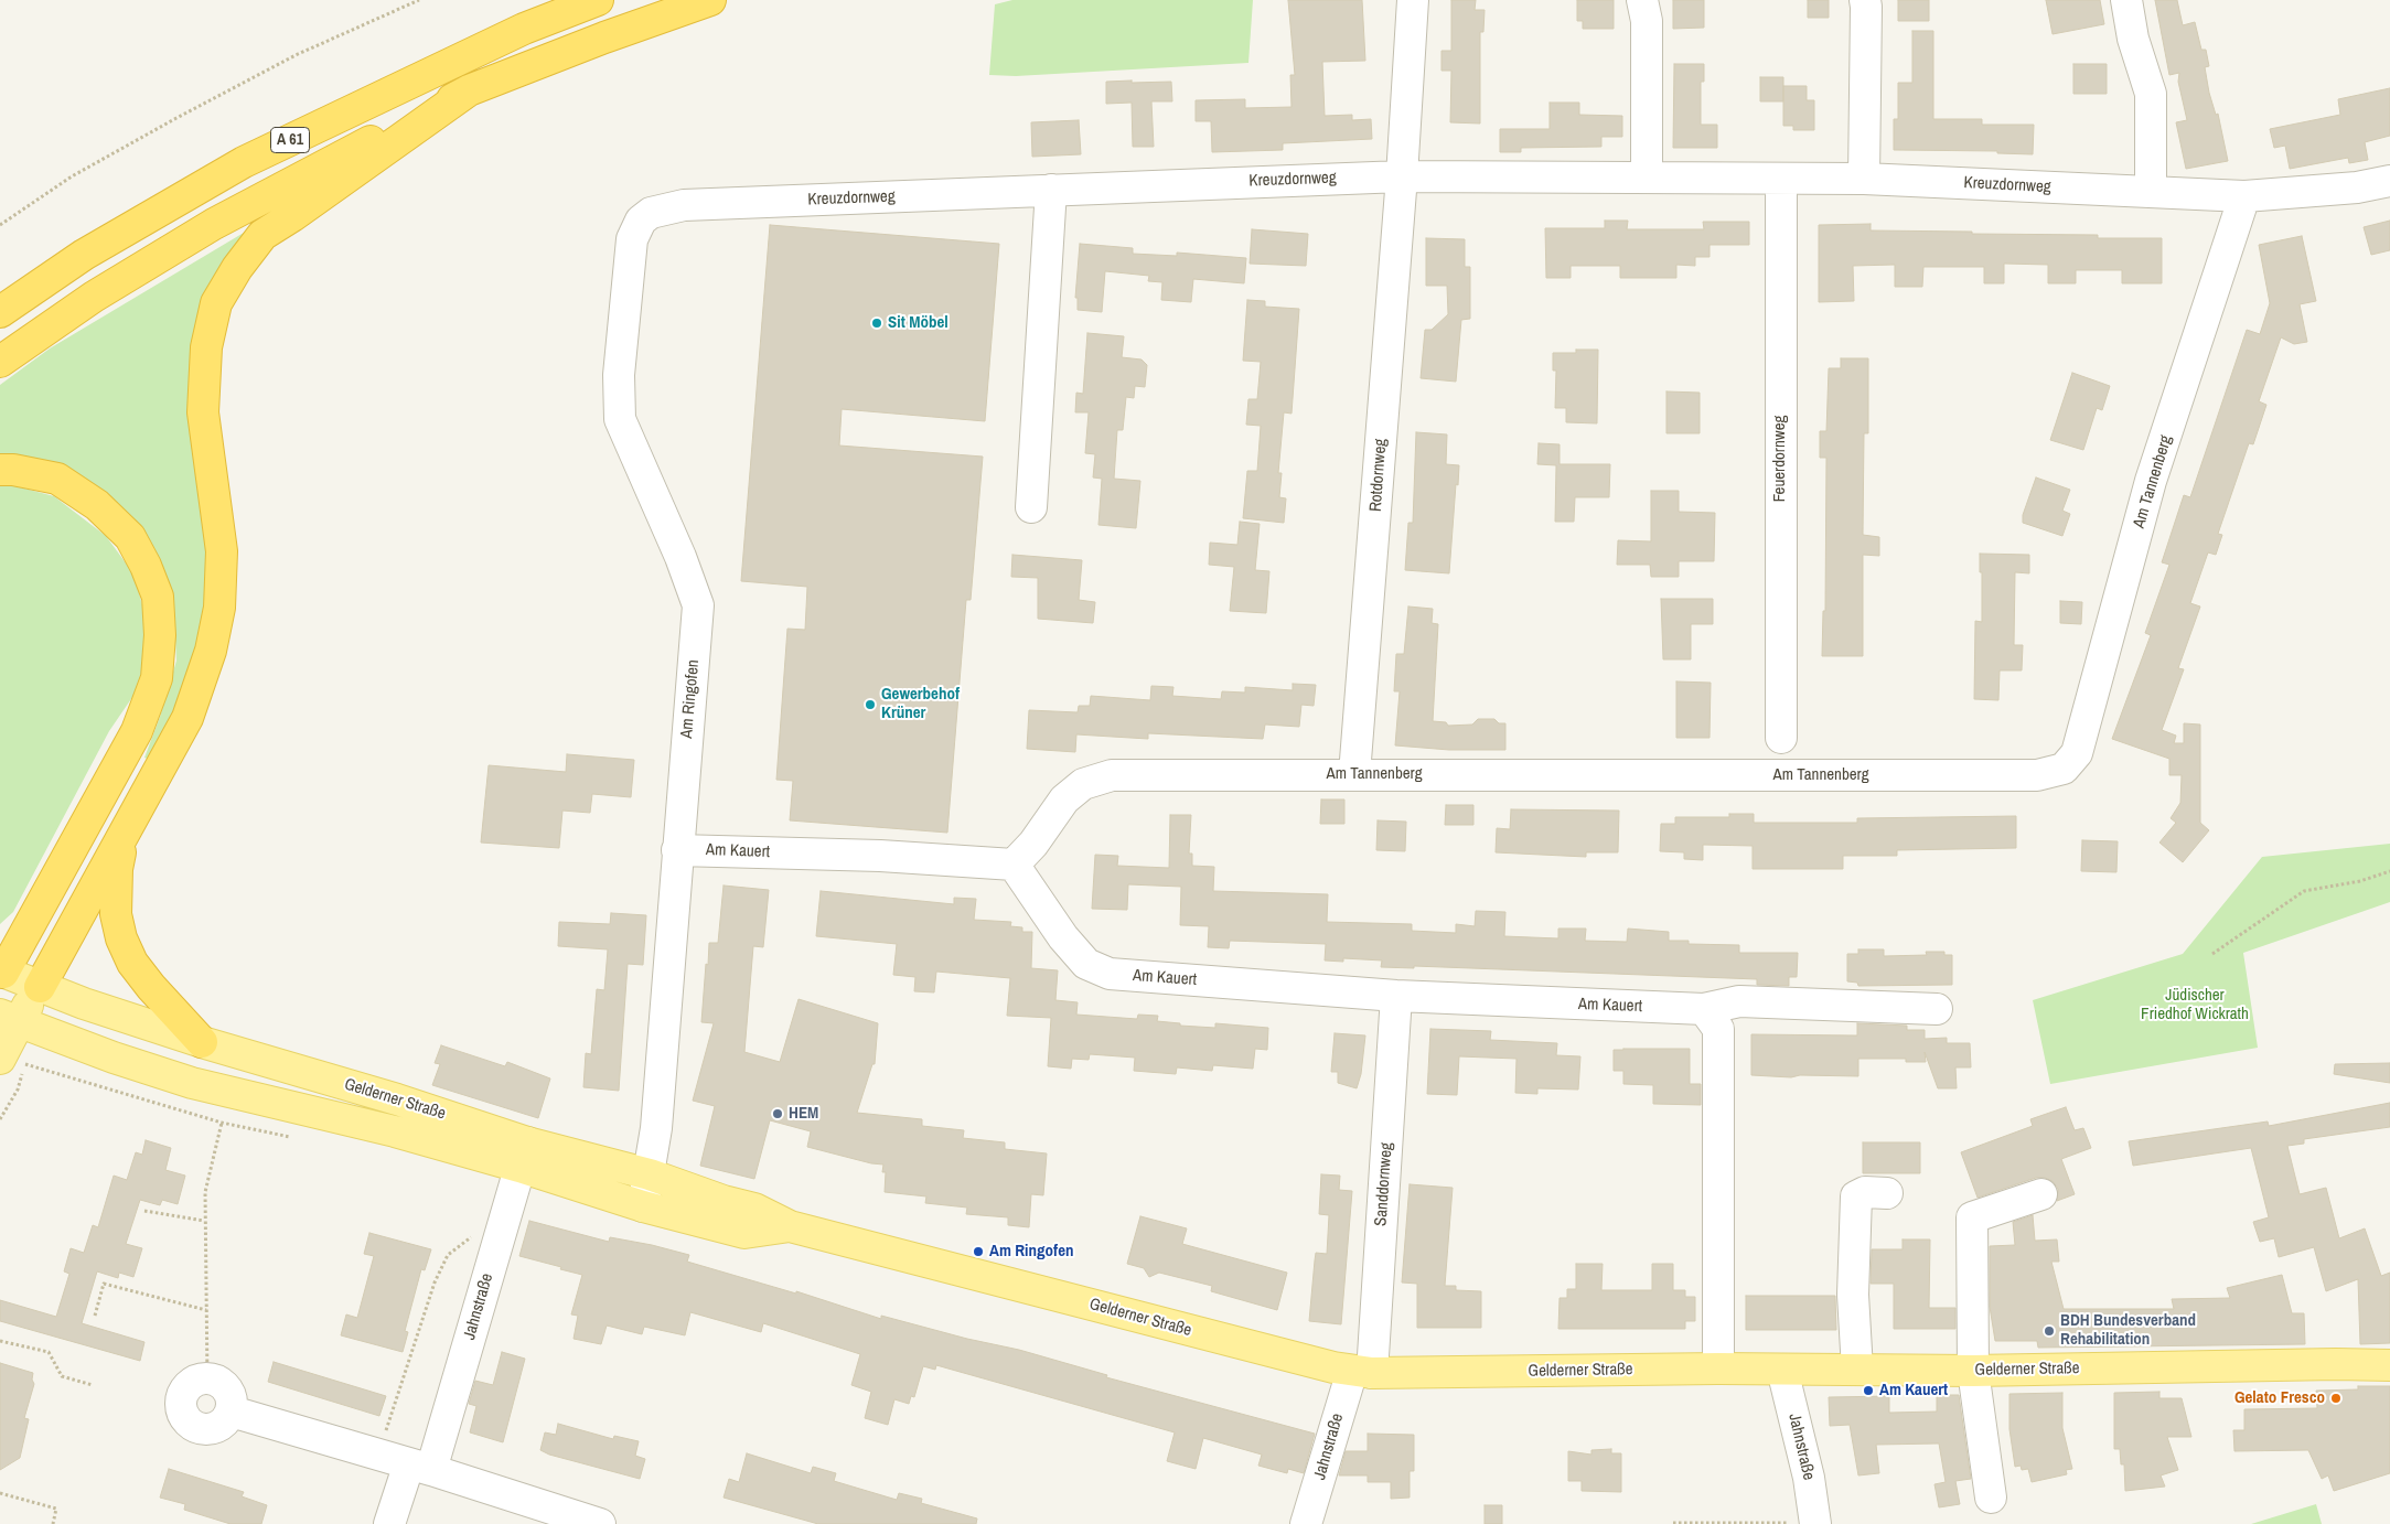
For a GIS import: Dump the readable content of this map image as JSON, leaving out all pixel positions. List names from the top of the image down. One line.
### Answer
{"streets":{"highway":["A 61"],"main road":["Gelderner Straße"],"street":["Kreuzdornweg","Feuerdornweg","Rotdornweg","Am Tannenberg","Am Ringofen","Am Kauert","Sanddornweg","Jahnstraße"]},"crossings":[["Kreuzdornweg","Feuerdornweg"],["Kreuzdornweg","Rotdornweg"],["Kreuzdornweg","Am Tannenberg"],["Kreuzdornweg","Am Ringofen"],["Rotdornweg","Am Tannenberg"],["Am Tannenberg","Am Kauert"],["Am Ringofen","Am Kauert"],["Am Ringofen","Gelderner Straße"],["Am Kauert","Sanddornweg"],["Gelderner Straße","Sanddornweg"],["Gelderner Straße","Jahnstraße"],["Sanddornweg","Jahnstraße"]],"parks":["Jüdischer Friedhof Wickrath"],"places":["Sit Möbel","Gewerbehof Krüner","HEM","Am Ringofen","BDH Bundesverband Rehabilitation","Am Kauert","Gelato Fresco"]}
